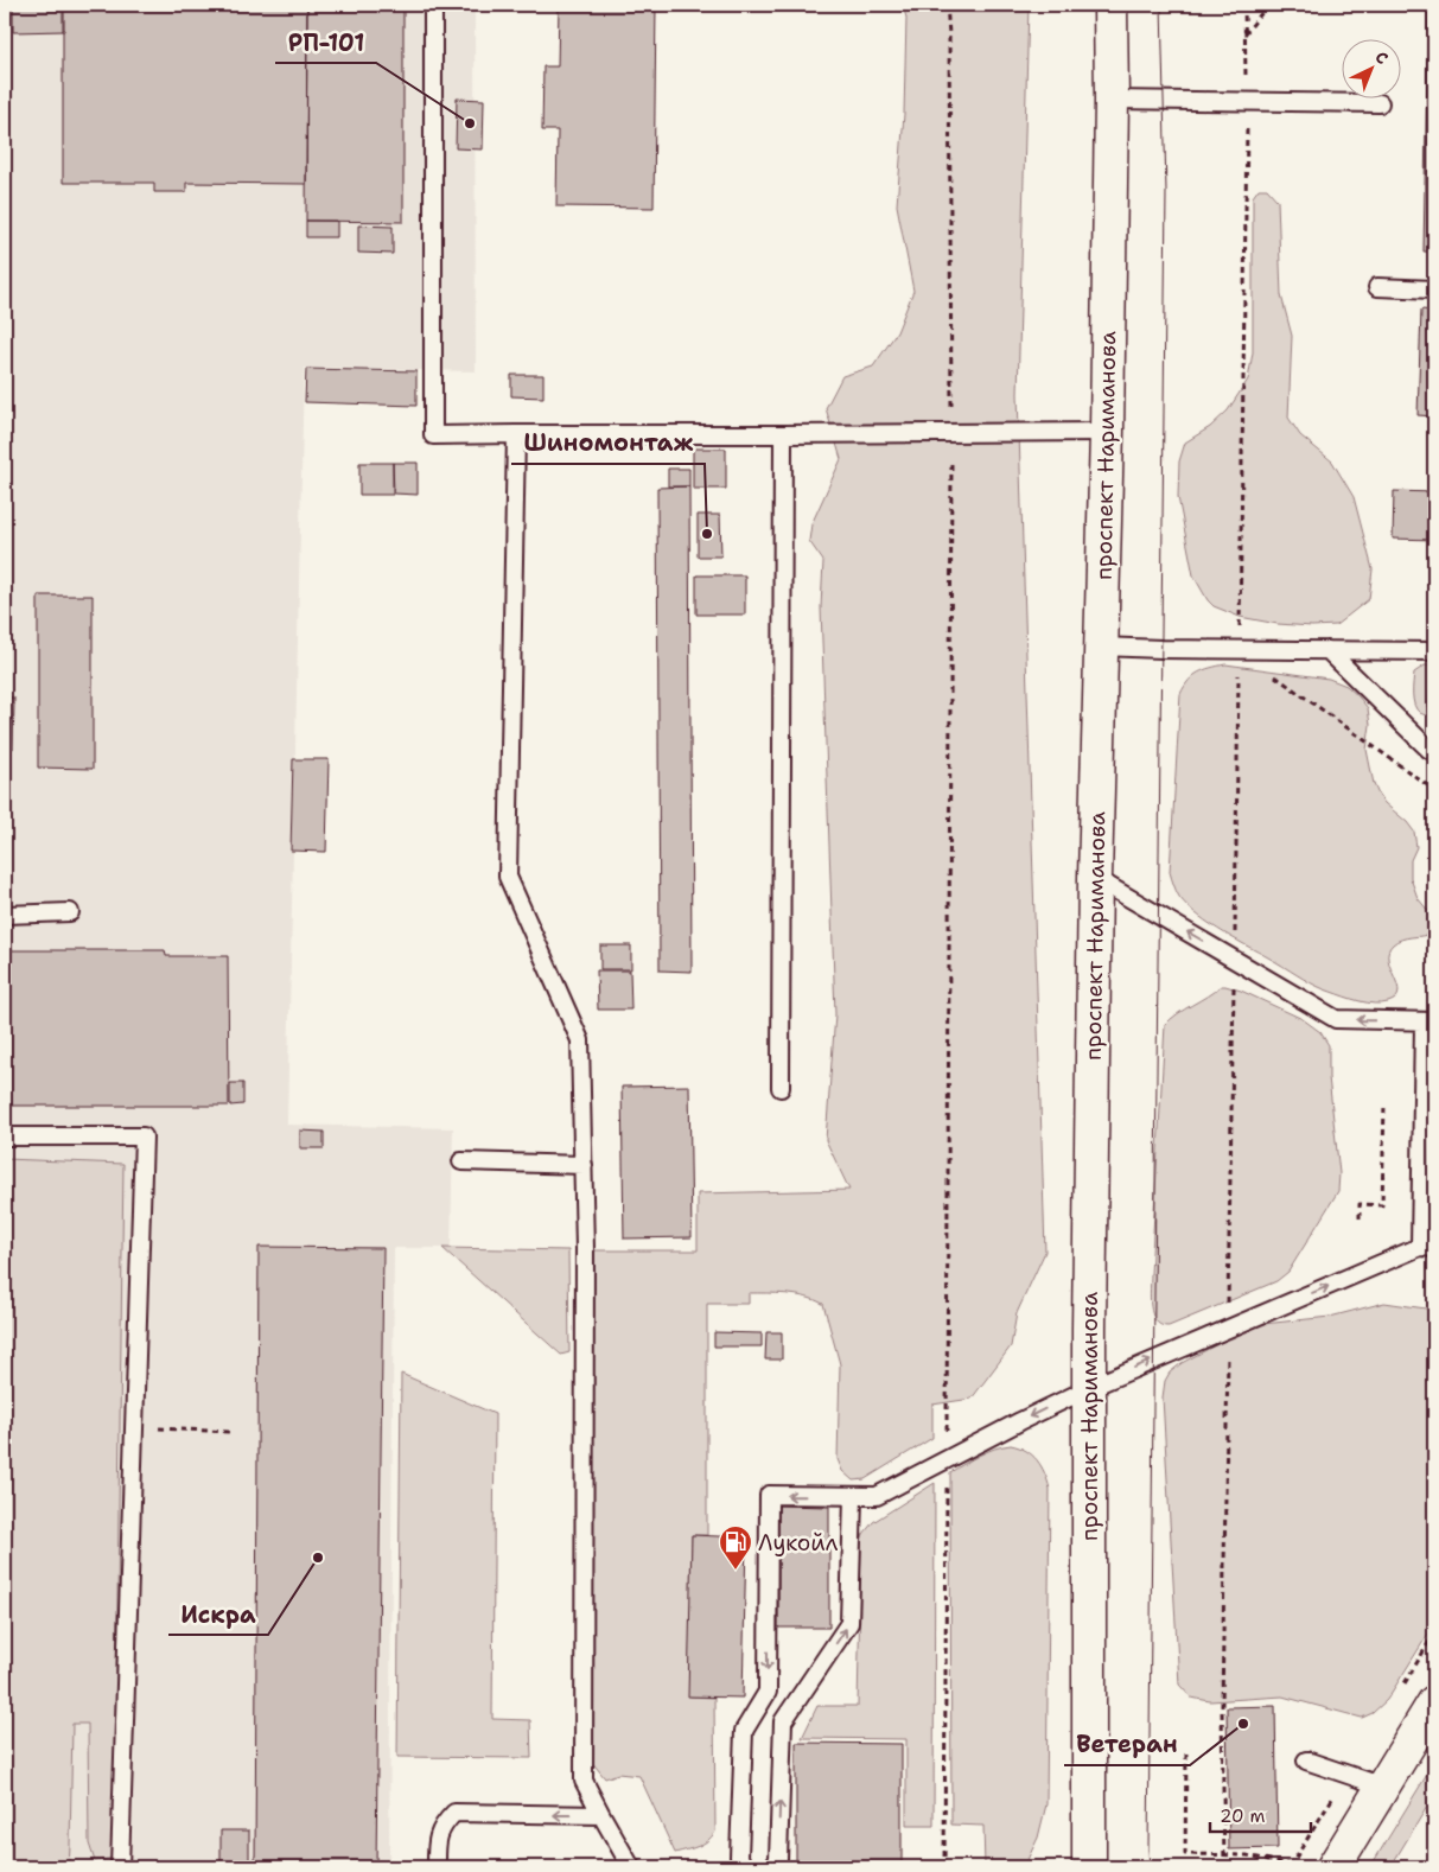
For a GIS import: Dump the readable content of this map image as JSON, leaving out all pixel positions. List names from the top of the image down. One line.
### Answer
{"streets":{"main road":["проспект Нариманова"]},"places":{"other":["РП-101","Шиномонтаж","Искра","Ветеран"],"fuel station":["Лукойл"]},"scale_bar":"20 m","north":"top right"}
